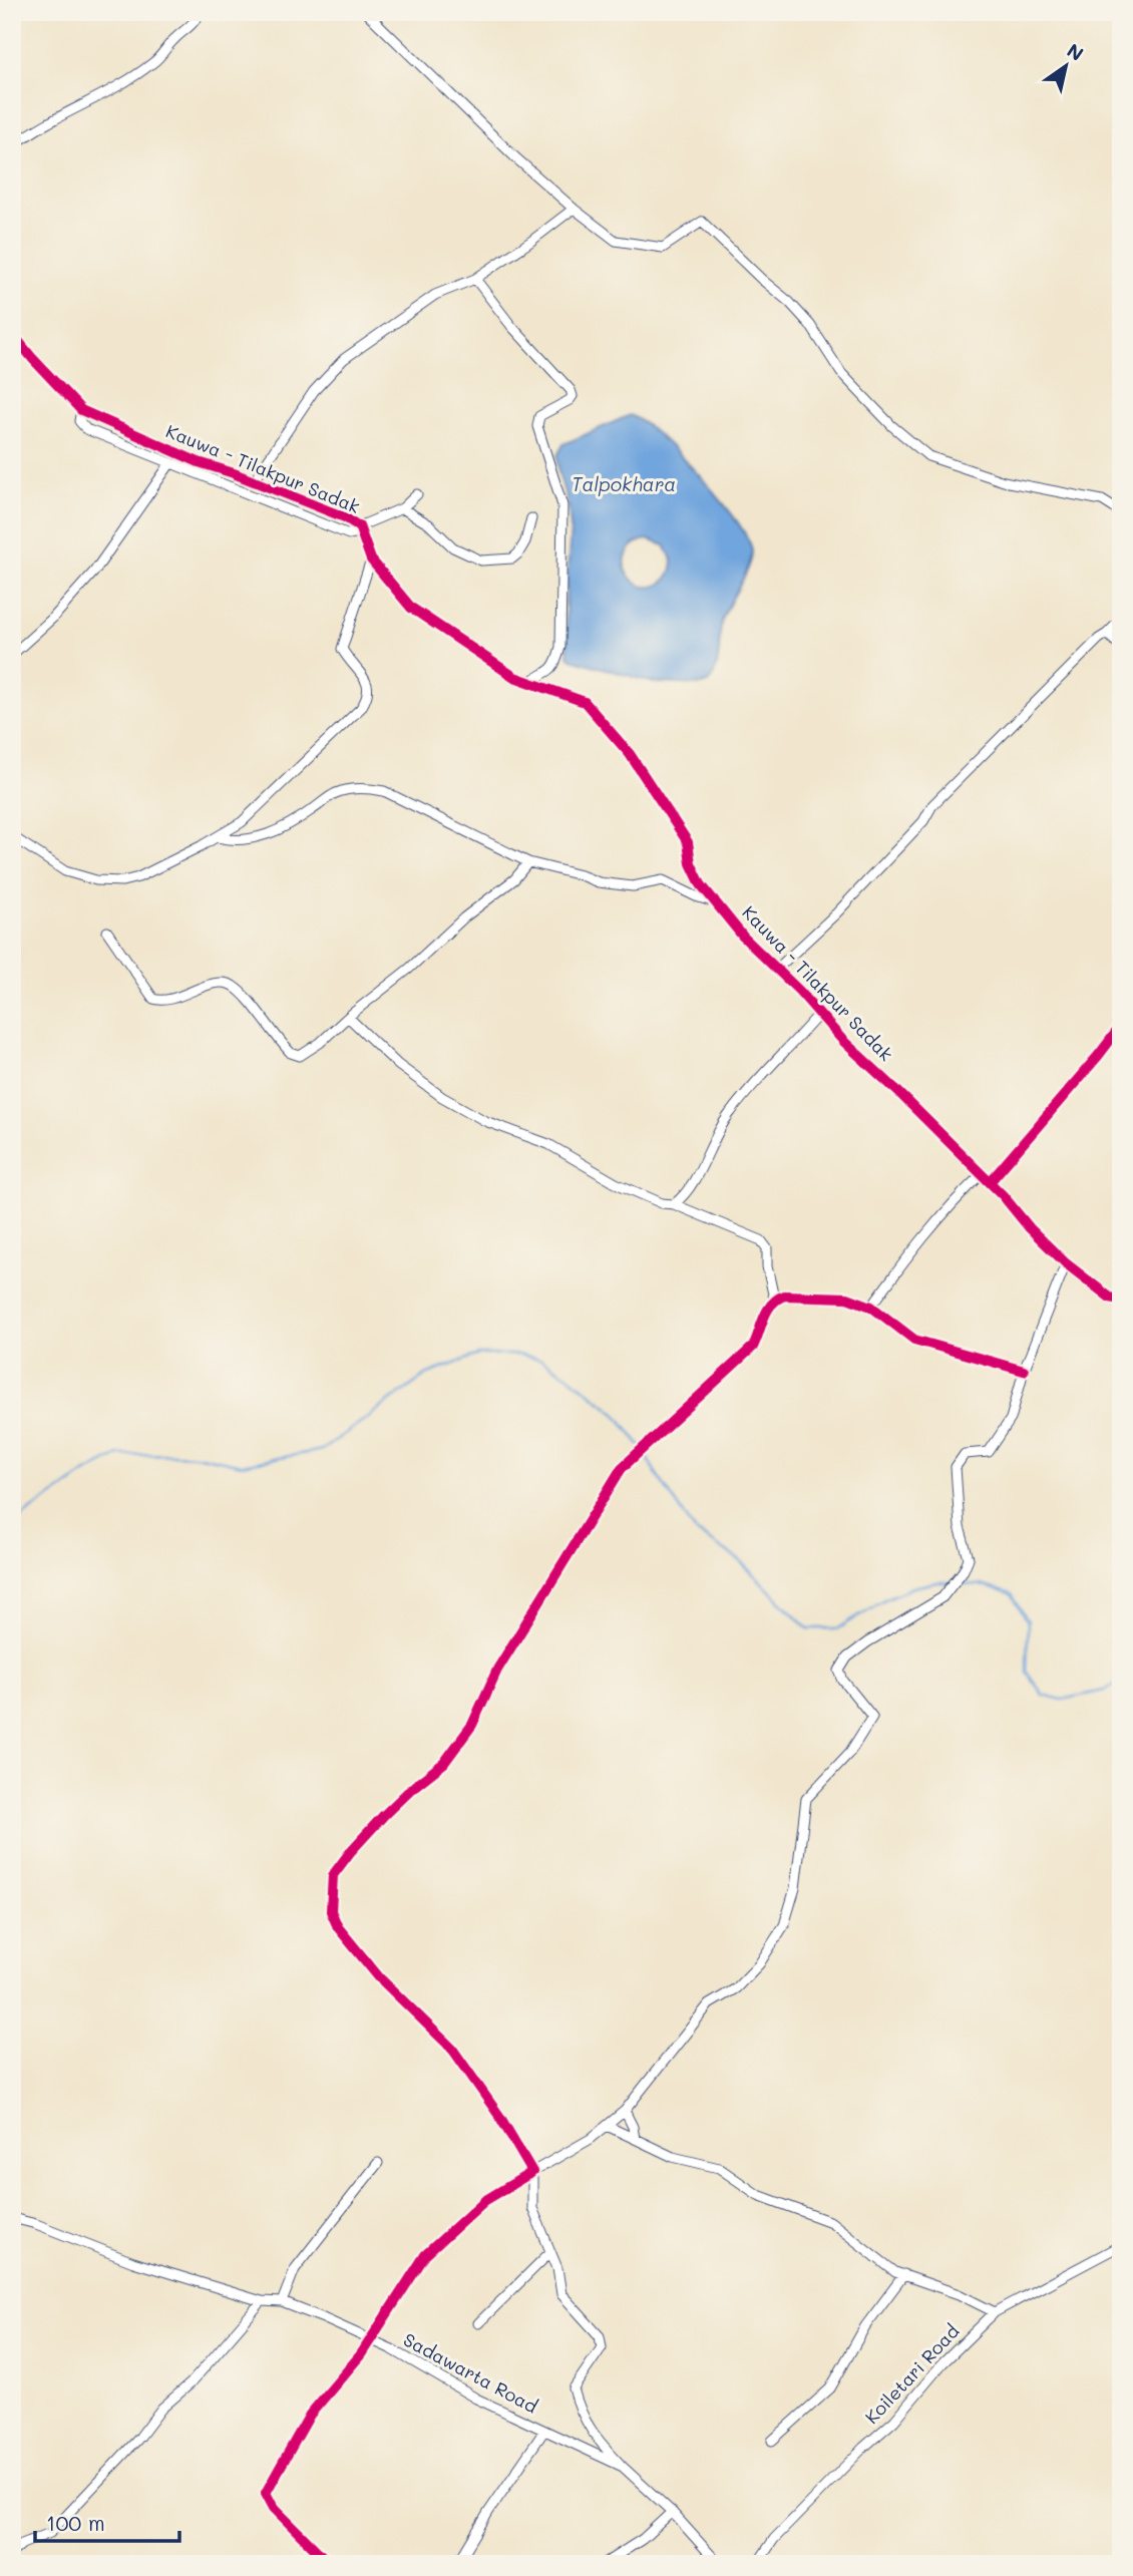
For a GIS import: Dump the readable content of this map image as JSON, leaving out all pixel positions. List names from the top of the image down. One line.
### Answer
{"streets":{"street":["Kauwa - Tilakpur Sadak","Sadawarta Road","Koiletari Road"]},"water":["Talpokhara"],"scale_bar":"100 m","north":"top right"}
